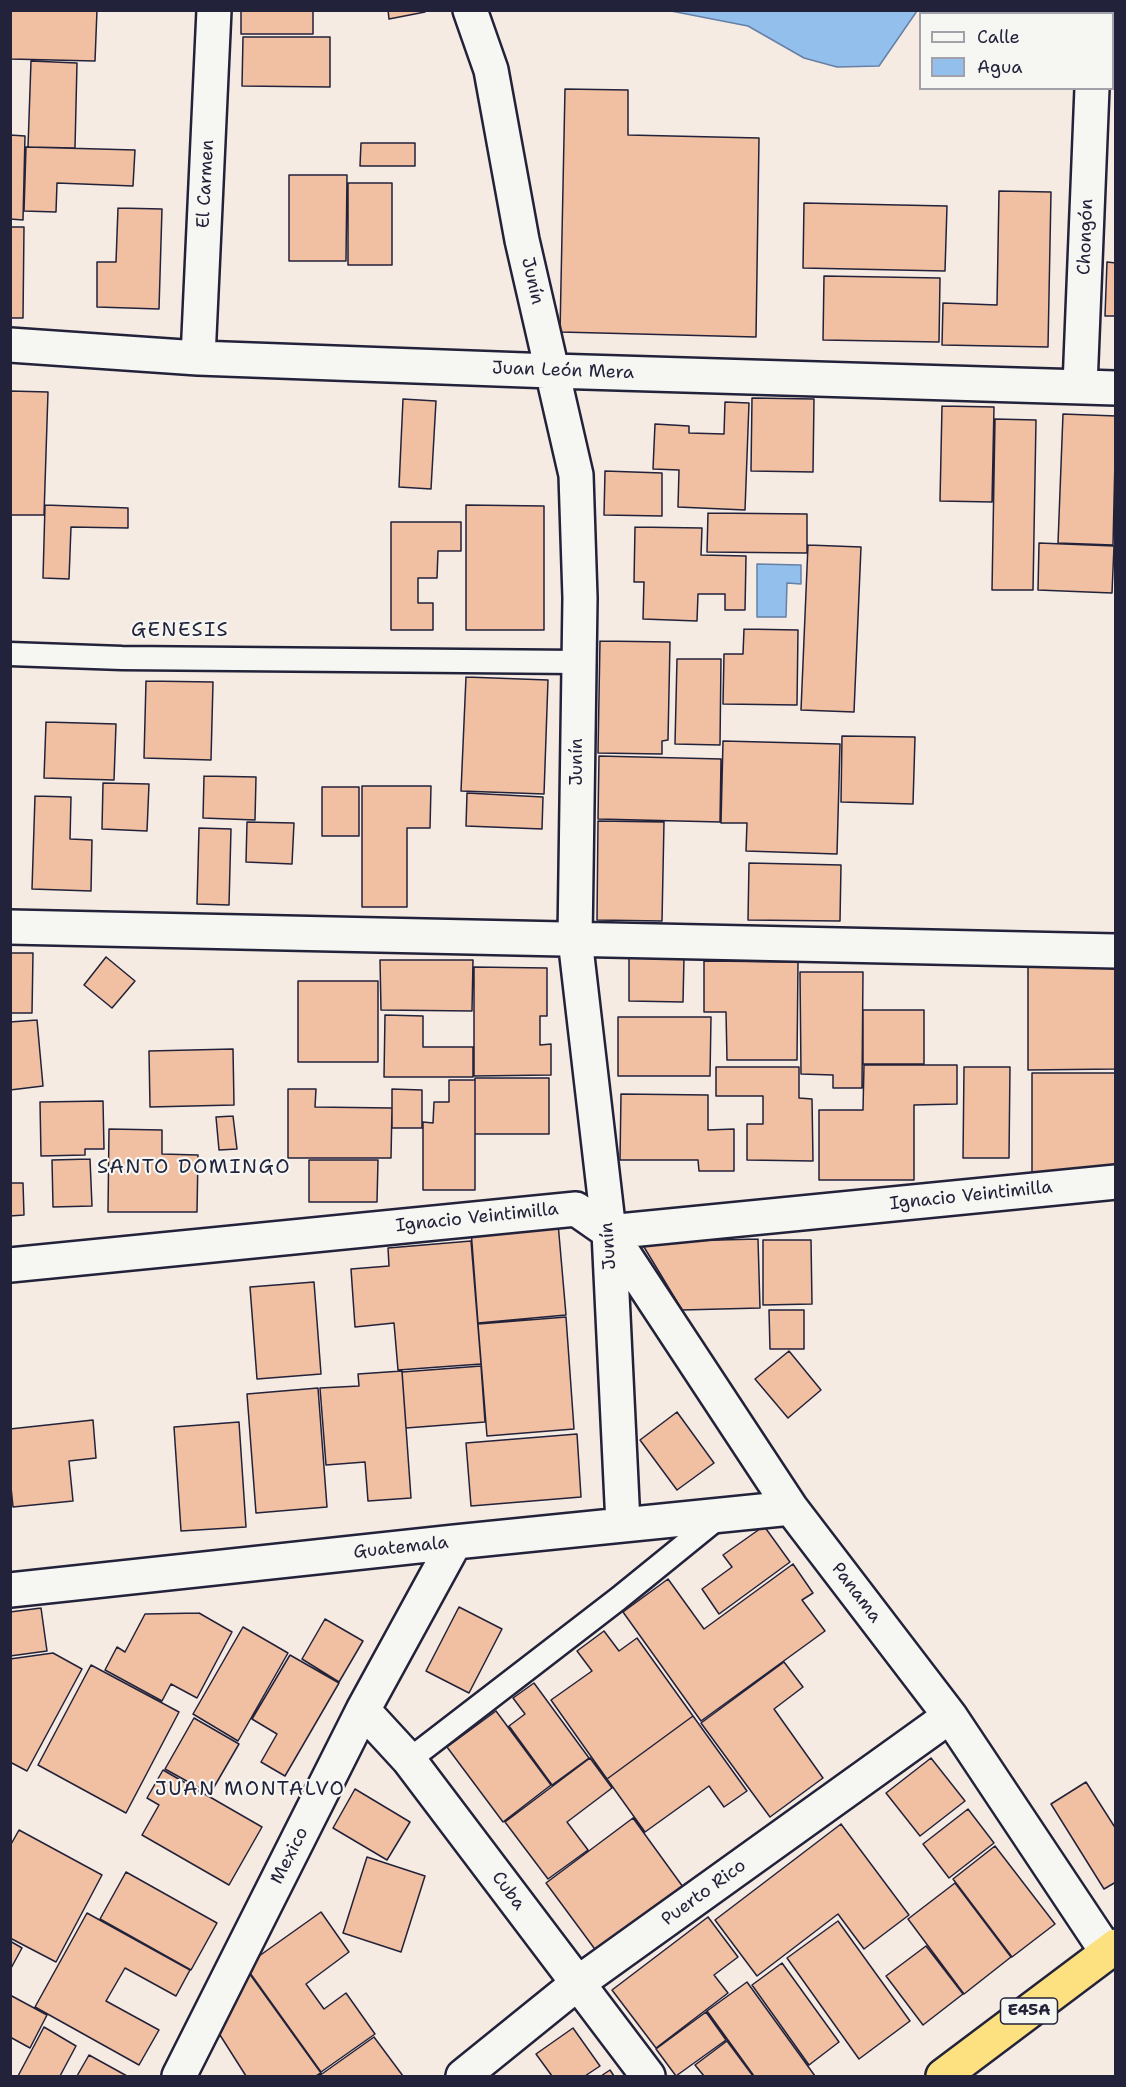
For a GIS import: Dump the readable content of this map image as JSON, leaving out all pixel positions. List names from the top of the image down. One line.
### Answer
{"streets":{"highway":["E45A"],"street":["El Carmen","Chongón","Junín","Juan León Mera","Ignacio Veintimilla","Guatemala","Panama","Mexico","Cuba","Puerto Rico"]},"crossings":[["El Carmen","Juan León Mera"],["Chongón","Juan León Mera"],["Junín","Juan León Mera"],["Junín","Ignacio Veintimilla"],["Junín","Guatemala"],["Junín","Panama"],["Ignacio Veintimilla","Panama"],["Guatemala","Panama"],["Guatemala","Mexico"],["Panama","Puerto Rico"],["Panama","E45A"],["Mexico","Cuba"],["Cuba","Puerto Rico"]],"districts":["GENESIS","SANTO DOMINGO","JUAN MONTALVO"],"legend":["Calle","Agua"]}
